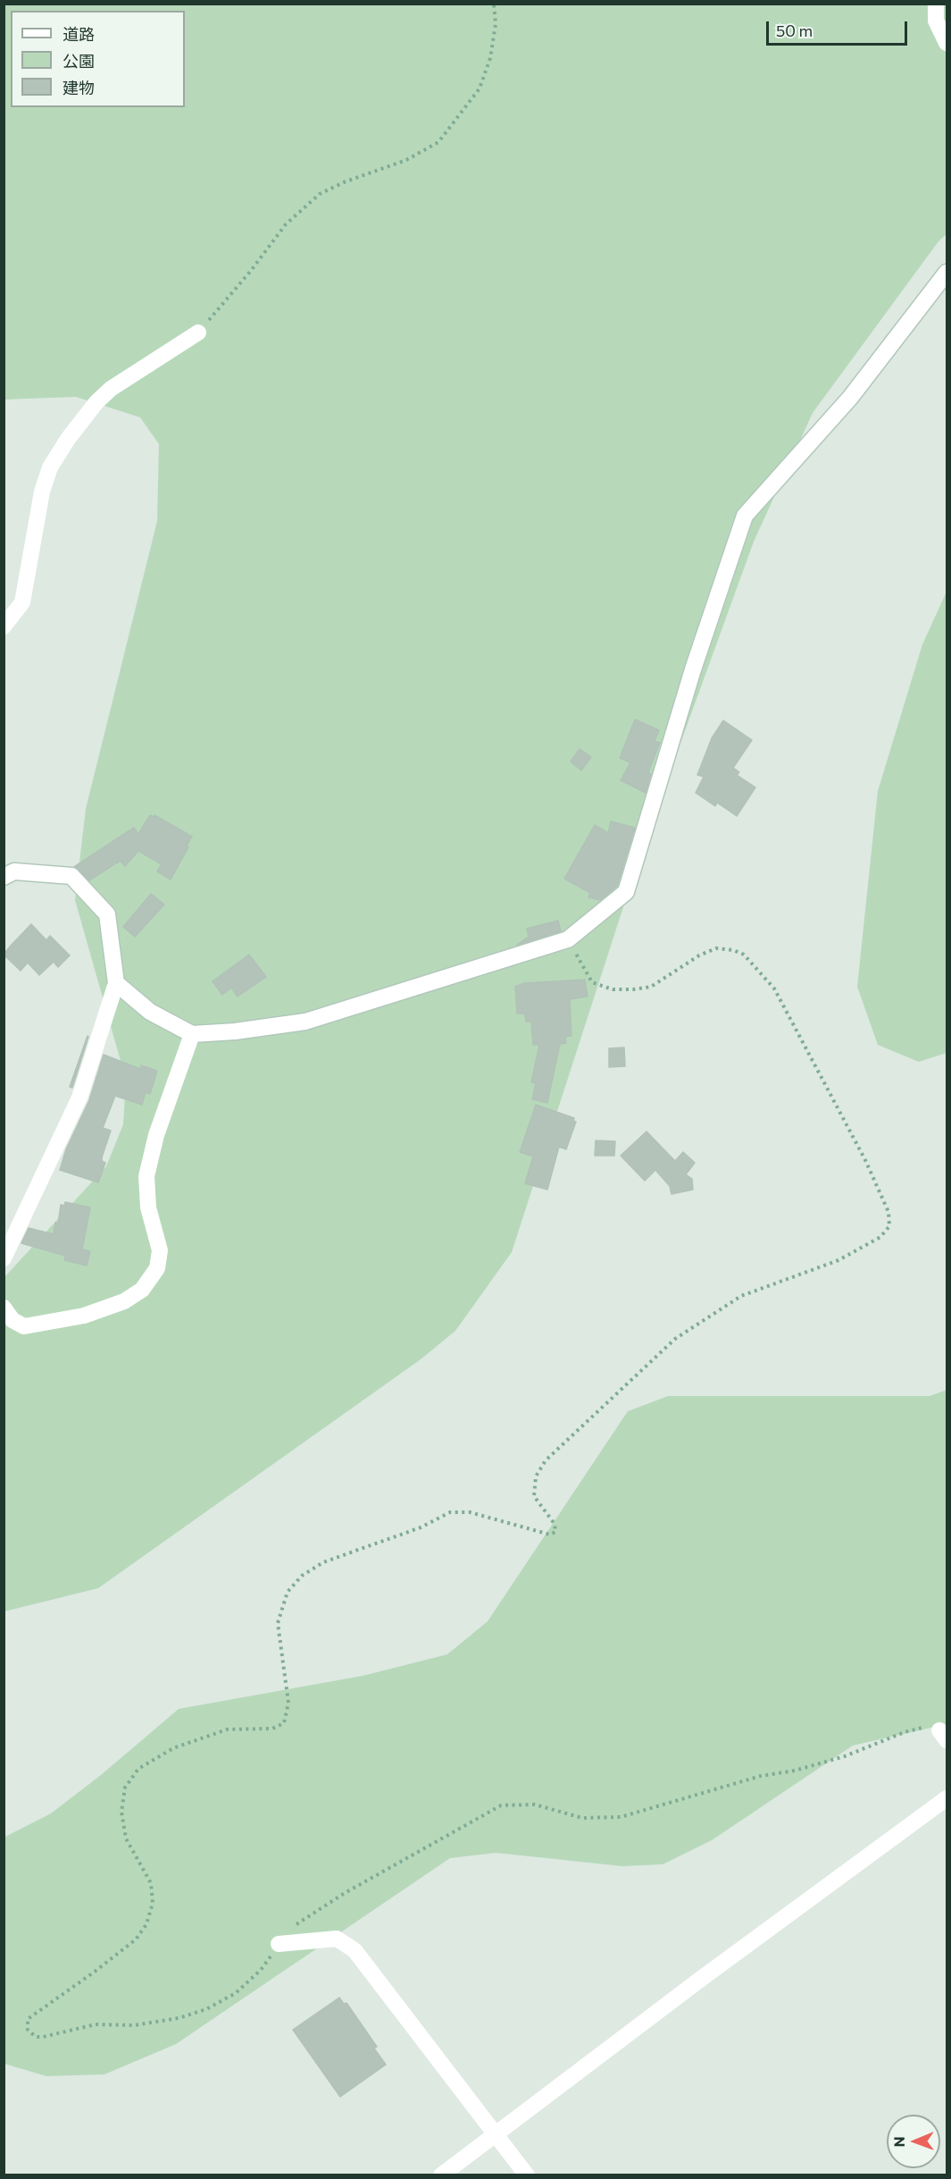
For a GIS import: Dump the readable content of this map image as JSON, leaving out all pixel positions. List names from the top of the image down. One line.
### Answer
{"legend":["道路","公園","建物"],"scale_bar":"50 m","north":"left"}
